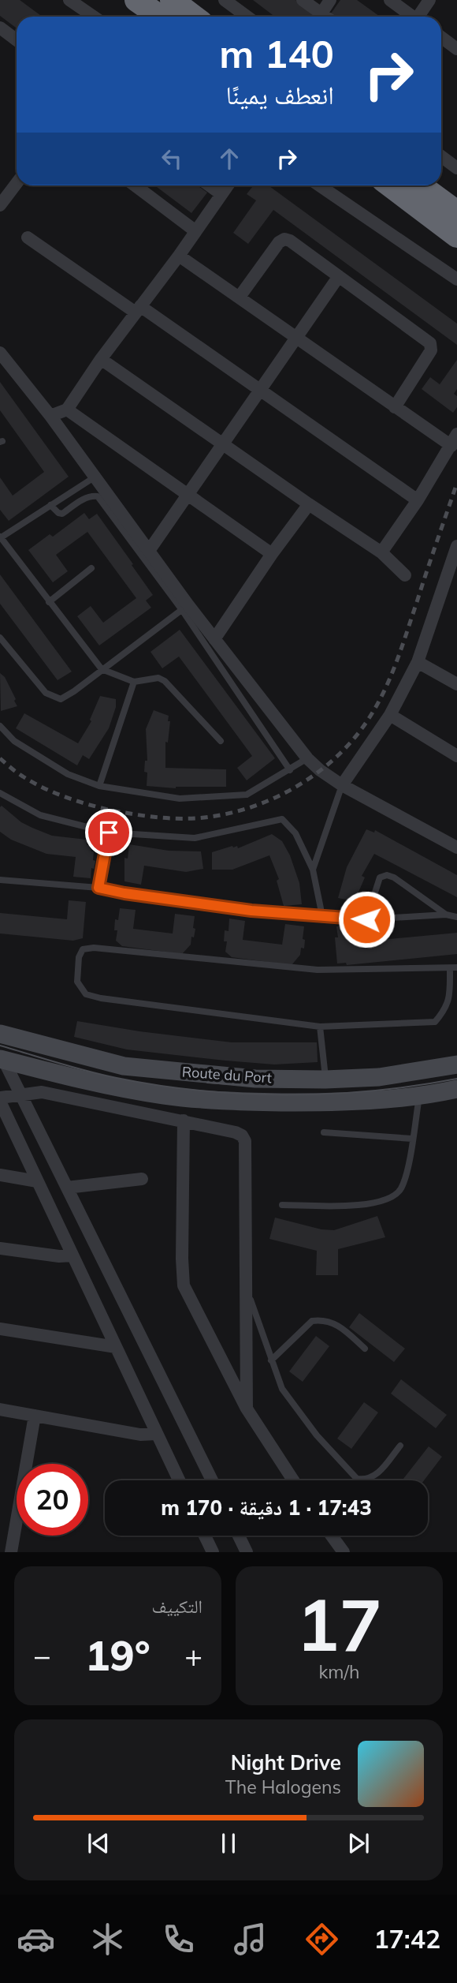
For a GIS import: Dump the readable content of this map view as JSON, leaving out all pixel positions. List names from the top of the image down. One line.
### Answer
{"streets":{"main road":["Route du Port"]},"page":{"turn":["140 m","انعطف يمينًا"],"limit":"20","trip":"17:43 · 1 دقيقة · 170 m","tile":[["17","km/h"],"التكييف"],"heat":["−","19°","+"],"song":["Night Drive","The Halogens"],"tabs":"17:42"}}
